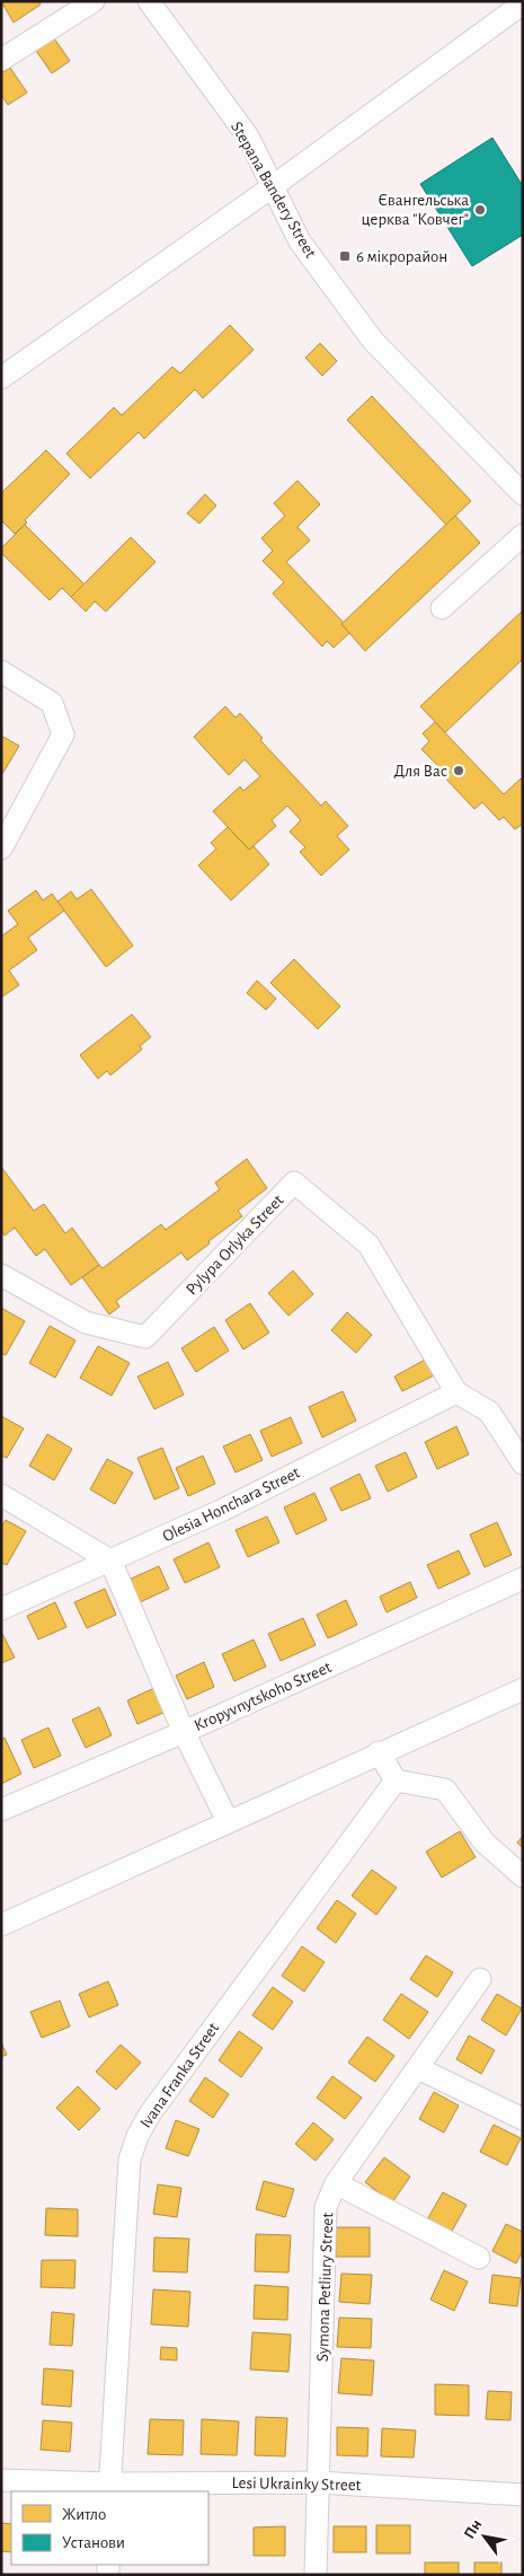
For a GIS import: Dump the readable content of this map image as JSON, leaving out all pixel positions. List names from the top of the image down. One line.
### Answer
{"streets":{"street":["Stepana Bandery Street","Pylypa Orlyka Street","Olesia Honchara Street","Kropyvnytskoho Street","Ivana Franka Street","Symona Petliury Street","Lesi Ukrainky Street"]},"crossings":[["Pylypa Orlyka Street","Olesia Honchara Street"],["Ivana Franka Street","Lesi Ukrainky Street"],["Symona Petliury Street","Lesi Ukrainky Street"]],"places":{"other":["Євангельська церква \"Ковчег\"","Для Вас"],"transit":["6 мікрорайон"]},"legend":["Житло","Установи"],"north":"top left"}
